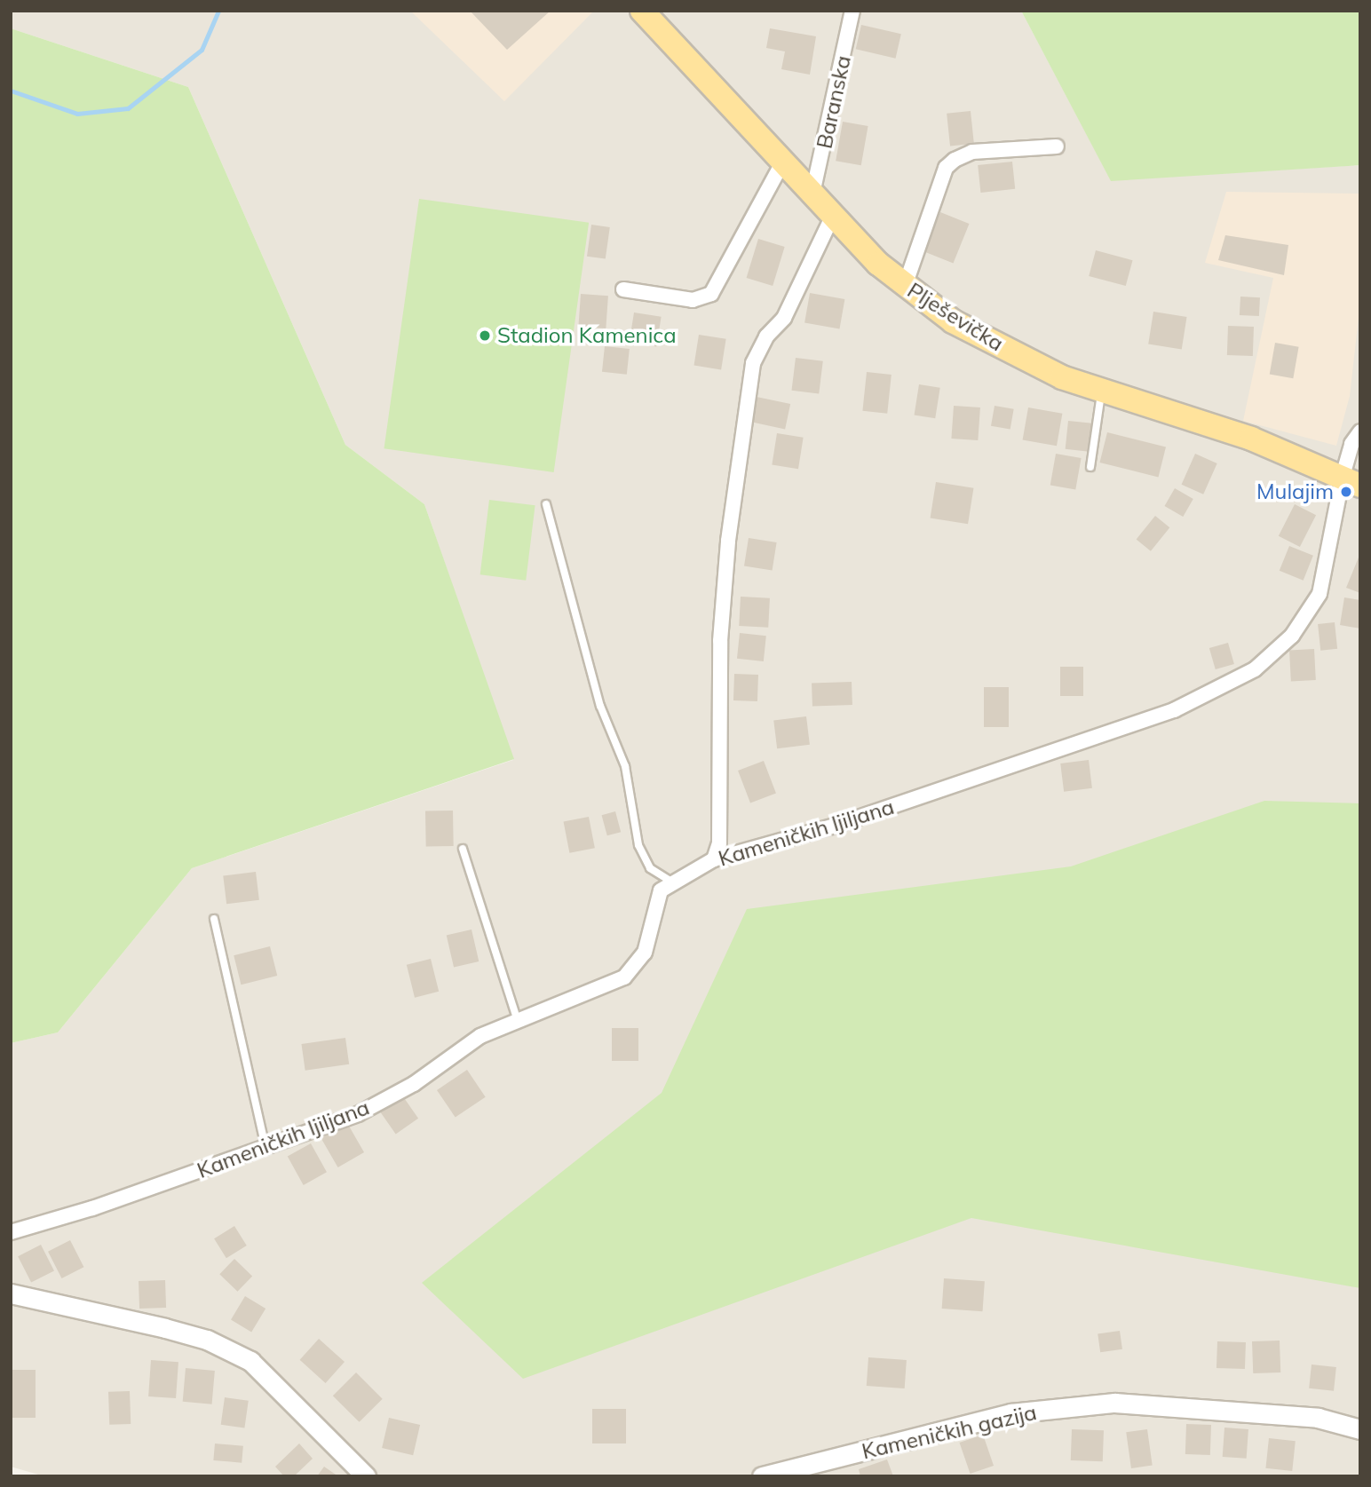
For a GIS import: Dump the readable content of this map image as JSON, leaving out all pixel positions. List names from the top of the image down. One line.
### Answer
{"streets":{"main road":["Plješevička"],"street":["Baranska","Kameničkih ljiljana","Kameničkih gazija"]},"crossings":[["Baranska","Plješevička"],["Plješevička","Kameničkih ljiljana"]],"places":["Stadion Kamenica","Mulajim"]}
